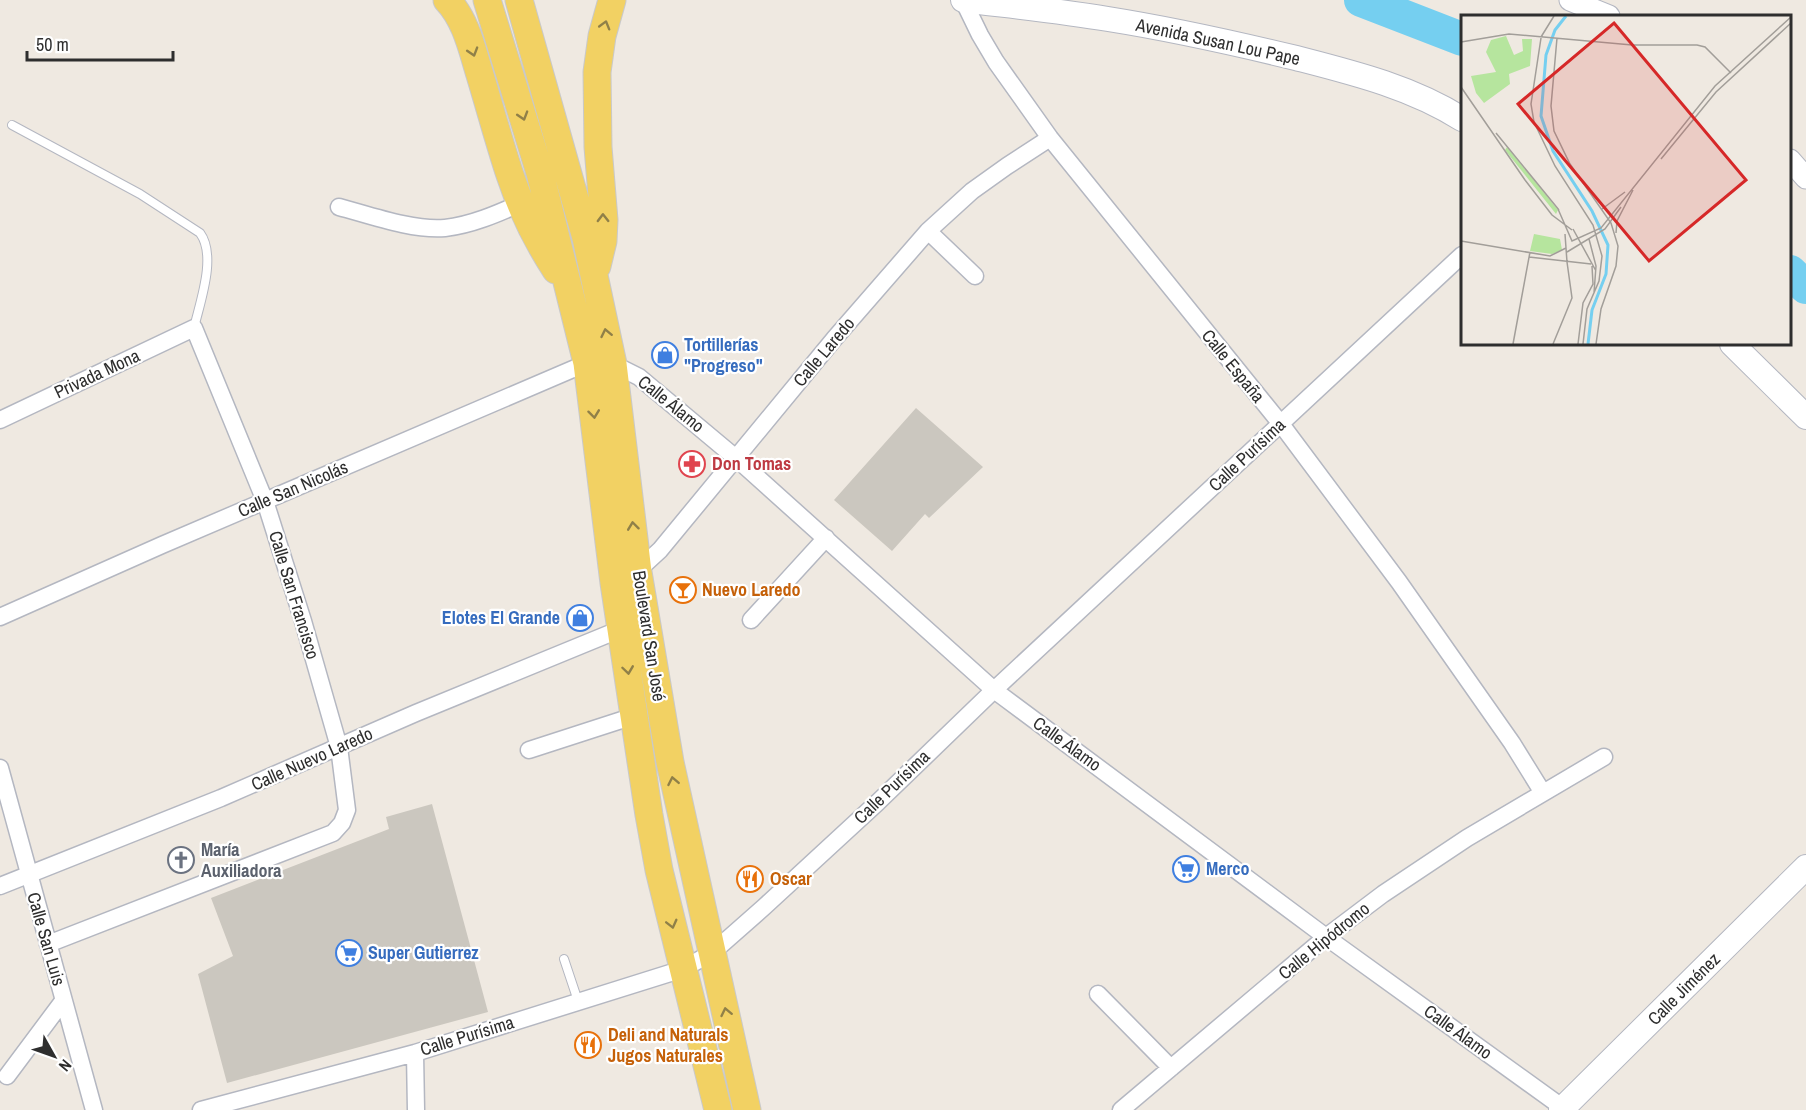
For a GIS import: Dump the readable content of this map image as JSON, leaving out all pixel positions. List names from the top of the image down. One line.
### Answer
{"streets":{"main road":["Avenida Susan Lou Pape","Boulevard San José","Calle Jiménez"],"street":["Calle Laredo","Calle España","Privada Mona","Calle Álamo","Calle Purísima","Calle San Nicolás","Calle San Francisco","Calle Nuevo Laredo","Calle San Luis","Calle Hipódromo"]},"crossings":[["Avenida Susan Lou Pape","Calle España"],["Calle Laredo","Calle España"],["Calle Laredo","Calle Álamo"],["Calle Laredo","Boulevard San José"],["Calle España","Calle Purísima"],["Calle España","Calle Hipódromo"],["Privada Mona","Calle San Francisco"],["Calle Álamo","Calle Purísima"],["Calle Álamo","Calle San Nicolás"],["Calle Álamo","Boulevard San José"],["Calle Álamo","Calle Hipódromo"],["Calle Álamo","Calle Jiménez"],["Calle Purísima","Boulevard San José"],["Calle San Nicolás","Calle San Francisco"],["Calle San Nicolás","Boulevard San José"],["Calle San Francisco","Calle Nuevo Laredo"],["Calle San Francisco","Calle San Luis"],["Boulevard San José","Calle Nuevo Laredo"],["Calle Nuevo Laredo","Calle San Luis"]],"places":{"shop":["Tortillerías \"Progreso\"","Elotes El Grande"],"pharmacy":["Don Tomas"],"bar":["Nuevo Laredo"],"church":["María Auxiliadora"],"supermarket":["Merco","Super Gutierrez"],"restaurant":["Oscar","Deli and Naturals Jugos Naturales"]},"scale_bar":"50 m","north":"bottom right"}
